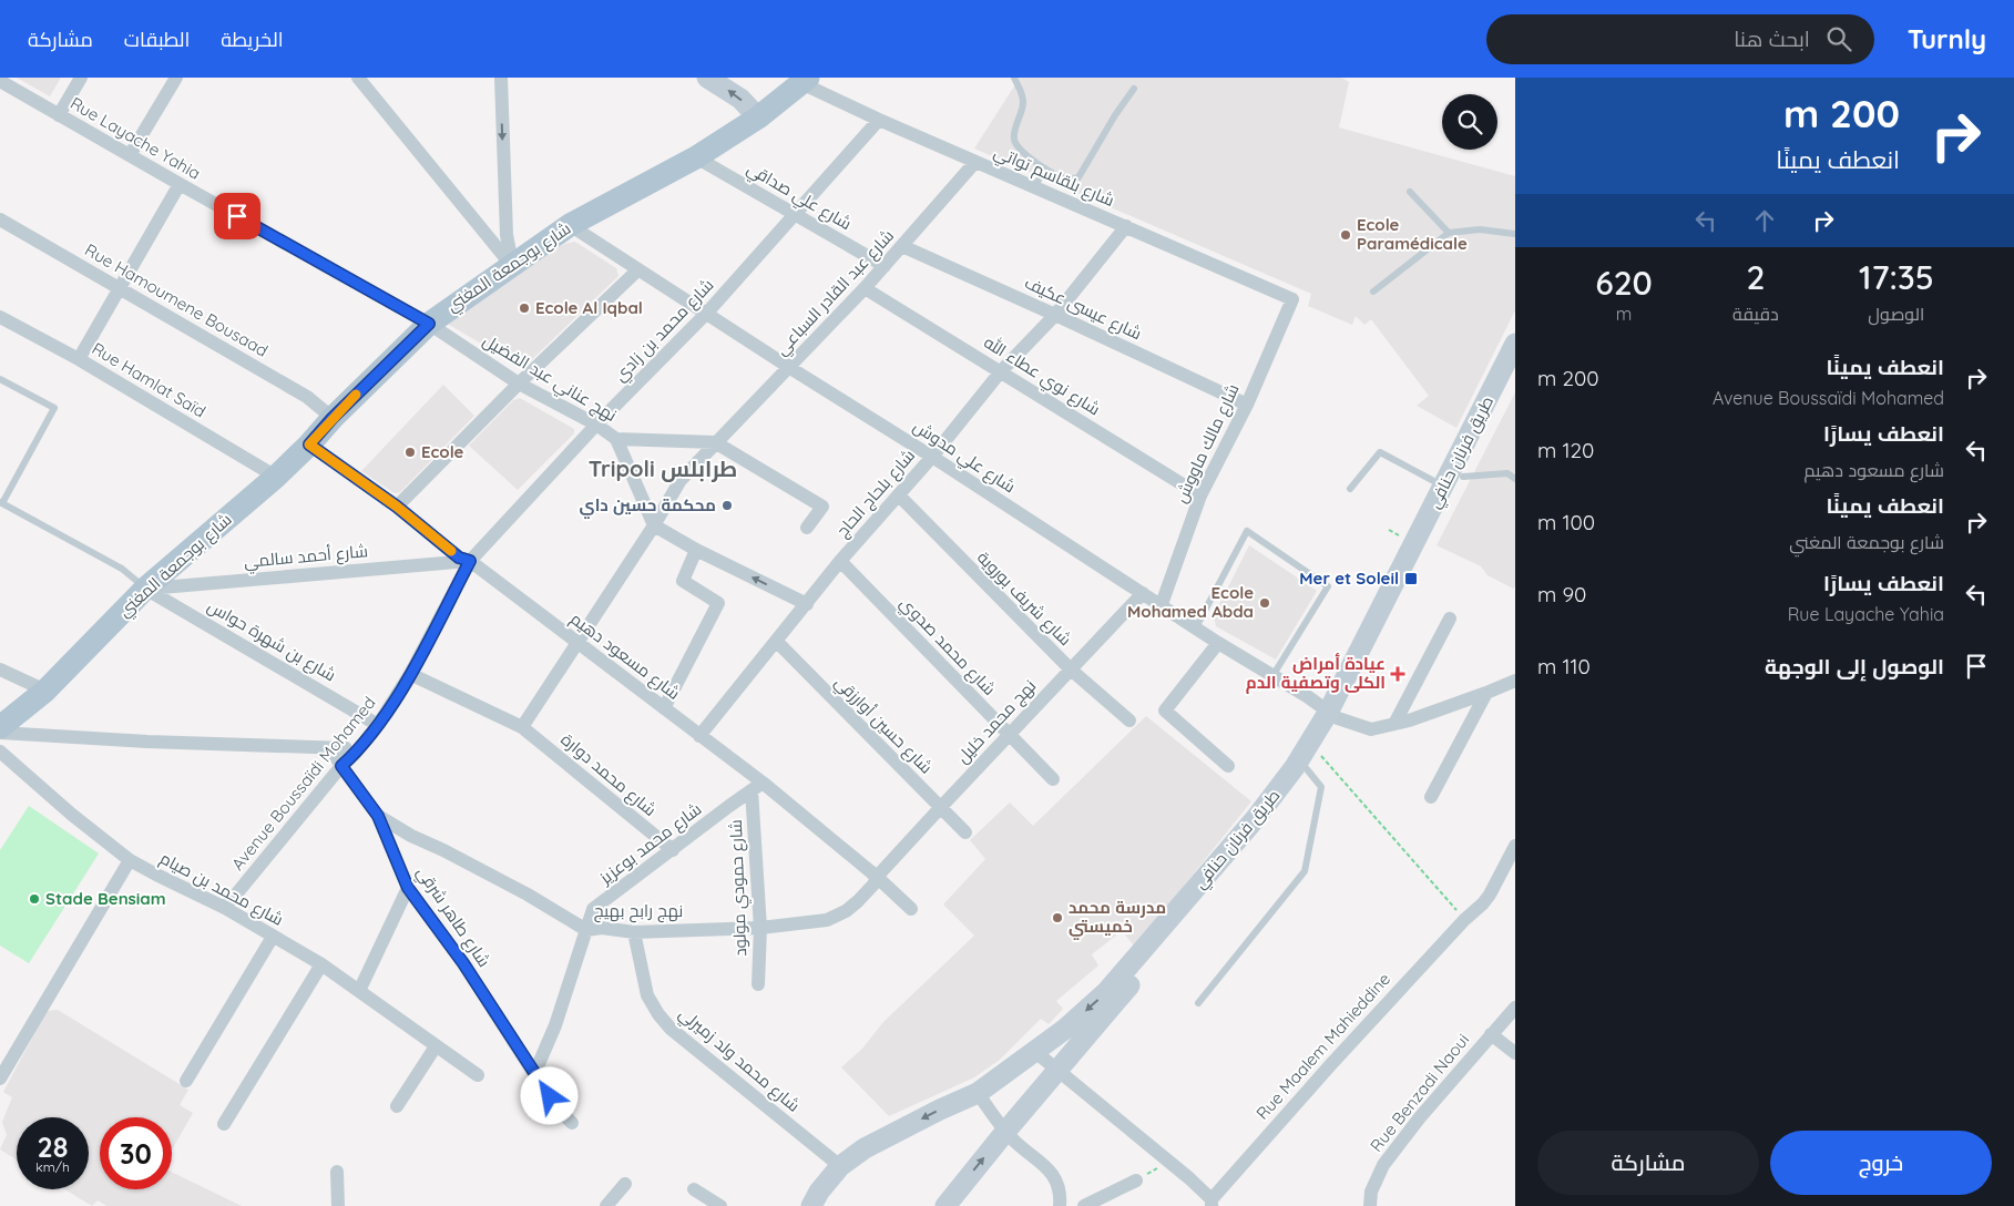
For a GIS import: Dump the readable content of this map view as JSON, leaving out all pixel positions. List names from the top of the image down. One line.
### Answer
{"streets":{"main road":["شارع بوجمعة المغني","طريق فرنان حنافي"],"street":["Rue Layache Yahia","شارع بلقاسم تواتي","شارع علي صداقي","شارع عبد القادر السباعي","Rue Hamoumene Bousaad","شارع عيسى عكيف","شارع محمد بن زادي","شارع نوي عطاء الله","نهج عناني عبد الفضيل","Rue Hamlat Saïd","شارع مالك ماووش","شارع علي مدوش","شارع بلحاج الحاج","شارع أحمد سالمي","شارع شريف بوروية","شارع بن شهرة حواس","شارع محمد صدوي","شارع مسعود دهيم","نهج محمد خليل","شارع حسين أوارزقي","شارع محمد دوارة","Avenue Boussaïdi Mohamed","شارع محمد بوعزيز","شارع حمودي مولود","شارع محمد بن صيام","نهج رابح بهيج","شارع طاهر شرقي","Rue Maalem Mahieddine","شارع محمد ولد زميرلي","Rue Benzadi Naoui"]},"crossings":[["Rue Layache Yahia","شارع بوجمعة المغني"],["Rue Layache Yahia","نهج عناني عبد الفضيل"],["شارع بلقاسم تواتي","شارع بوجمعة المغني"],["شارع بلقاسم تواتي","شارع عبد القادر السباعي"],["شارع بلقاسم تواتي","شارع محمد بن زادي"],["شارع بلقاسم تواتي","شارع مالك ماووش"],["شارع بلقاسم تواتي","شارع بلحاج الحاج"],["شارع علي صداقي","شارع بوجمعة المغني"],["شارع علي صداقي","شارع عبد القادر السباعي"],["شارع علي صداقي","شارع محمد بن زادي"],["شارع بوجمعة المغني","Rue Hamoumene Bousaad"],["شارع بوجمعة المغني","نهج عناني عبد الفضيل"],["شارع بوجمعة المغني","Rue Hamlat Saïd"],["شارع بوجمعة المغني","شارع علي مدوش"],["شارع بوجمعة المغني","شارع أحمد سالمي"],["شارع بوجمعة المغني","شارع بن شهرة حواس"],["شارع بوجمعة المغني","شارع مسعود دهيم"],["شارع عبد القادر السباعي","شارع عيسى عكيف"],["شارع عبد القادر السباعي","شارع نوي عطاء الله"],["شارع عبد القادر السباعي","نهج عناني عبد الفضيل"],["شارع عبد القادر السباعي","شارع علي مدوش"],["شارع عبد القادر السباعي","شارع مسعود دهيم"],["شارع عبد القادر السباعي","شارع محمد دوارة"],["شارع عيسى عكيف","شارع مالك ماووش"],["شارع عيسى عكيف","شارع بلحاج الحاج"],["شارع محمد بن زادي","نهج عناني عبد الفضيل"],["شارع محمد بن زادي","شارع علي مدوش"],["شارع محمد بن زادي","شارع أحمد سالمي"],["شارع محمد بن زادي","شارع مسعود دهيم"],["شارع محمد بن زادي","Avenue Boussaïdi Mohamed"],["شارع نوي عطاء الله","شارع مالك ماووش"],["شارع نوي عطاء الله","شارع بلحاج الحاج"],["شارع مالك ماووش","شارع علي مدوش"],["طريق فرنان حنافي","شارع علي مدوش"],["طريق فرنان حنافي","شارع محمد ولد زميرلي"],["شارع علي مدوش","شارع بلحاج الحاج"],["شارع علي مدوش","نهج محمد خليل"],["شارع بلحاج الحاج","شارع شريف بوروية"],["شارع بلحاج الحاج","شارع محمد صدوي"],["شارع بلحاج الحاج","شارع مسعود دهيم"],["شارع بلحاج الحاج","شارع حسين أوارزقي"],["شارع أحمد سالمي","شارع بن شهرة حواس"],["شارع أحمد سالمي","شارع مسعود دهيم"],["شارع أحمد سالمي","Avenue Boussaïdi Mohamed"],["شارع شريف بوروية","نهج محمد خليل"],["شارع بن شهرة حواس","Avenue Boussaïdi Mohamed"],["شارع محمد صدوي","نهج محمد خليل"],["شارع مسعود دهيم","نهج محمد خليل"],["شارع مسعود دهيم","Avenue Boussaïdi Mohamed"],["شارع مسعود دهيم","شارع محمد بوعزيز"],["شارع مسعود دهيم","شارع حمودي مولود"],["شارع مسعود دهيم","نهج رابح بهيج"],["نهج محمد خليل","شارع حسين أوارزقي"],["نهج محمد خليل","نهج رابح بهيج"],["شارع محمد دوارة","Avenue Boussaïdi Mohamed"],["شارع محمد دوارة","شارع محمد بوعزيز"],["Avenue Boussaïdi Mohamed","شارع محمد بن صيام"],["Avenue Boussaïdi Mohamed","شارع طاهر شرقي"],["شارع محمد بوعزيز","شارع حمودي مولود"],["شارع محمد بوعزيز","نهج رابح بهيج"],["شارع محمد بوعزيز","شارع طاهر شرقي"],["شارع حمودي مولود","نهج رابح بهيج"],["نهج رابح بهيج","شارع طاهر شرقي"],["نهج رابح بهيج","شارع محمد ولد زميرلي"]],"districts":["Tripoli طرابلس"],"places":{"other":["Ecole Paramédicale","Ecole Al Iqbal","Ecole","محكمة حسين داي","Ecole Mohamed Abda","Stade Bensiam","مدرسة محمد خميستي"],"transit":["Mer et Soleil"],"health":["عيادة أمراض الكلى وتصفية الدم"]},"page":{"header":"Turnly","search":"ابحث هنا","nav":["الخريطة","الطبقات","مشاركة"],"turn":["200 m","انعطف يمينًا"],"eta":["17:35","الوصول","2","دقيقة","620","m"],"list":[{"name":"انعطف يمينًا","note":"Avenue Boussaïdi Mohamed","value":"200 m"},{"name":"انعطف يسارًا","note":"شارع مسعود دهيم","value":"120 m"},{"name":"انعطف يمينًا","note":"شارع بوجمعة المغني","value":"100 m"},{"name":"انعطف يسارًا","note":"Rue Layache Yahia","value":"90 m"},{"name":"الوصول إلى الوجهة","value":"110 m"}],"speed":"28 km/h","limit":"30","buttons":["خروج","مشاركة"]}}
